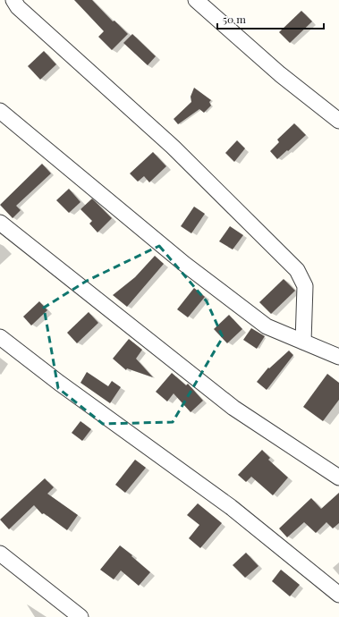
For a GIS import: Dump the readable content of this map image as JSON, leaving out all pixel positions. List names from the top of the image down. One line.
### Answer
{"scale_bar":"50 m"}
